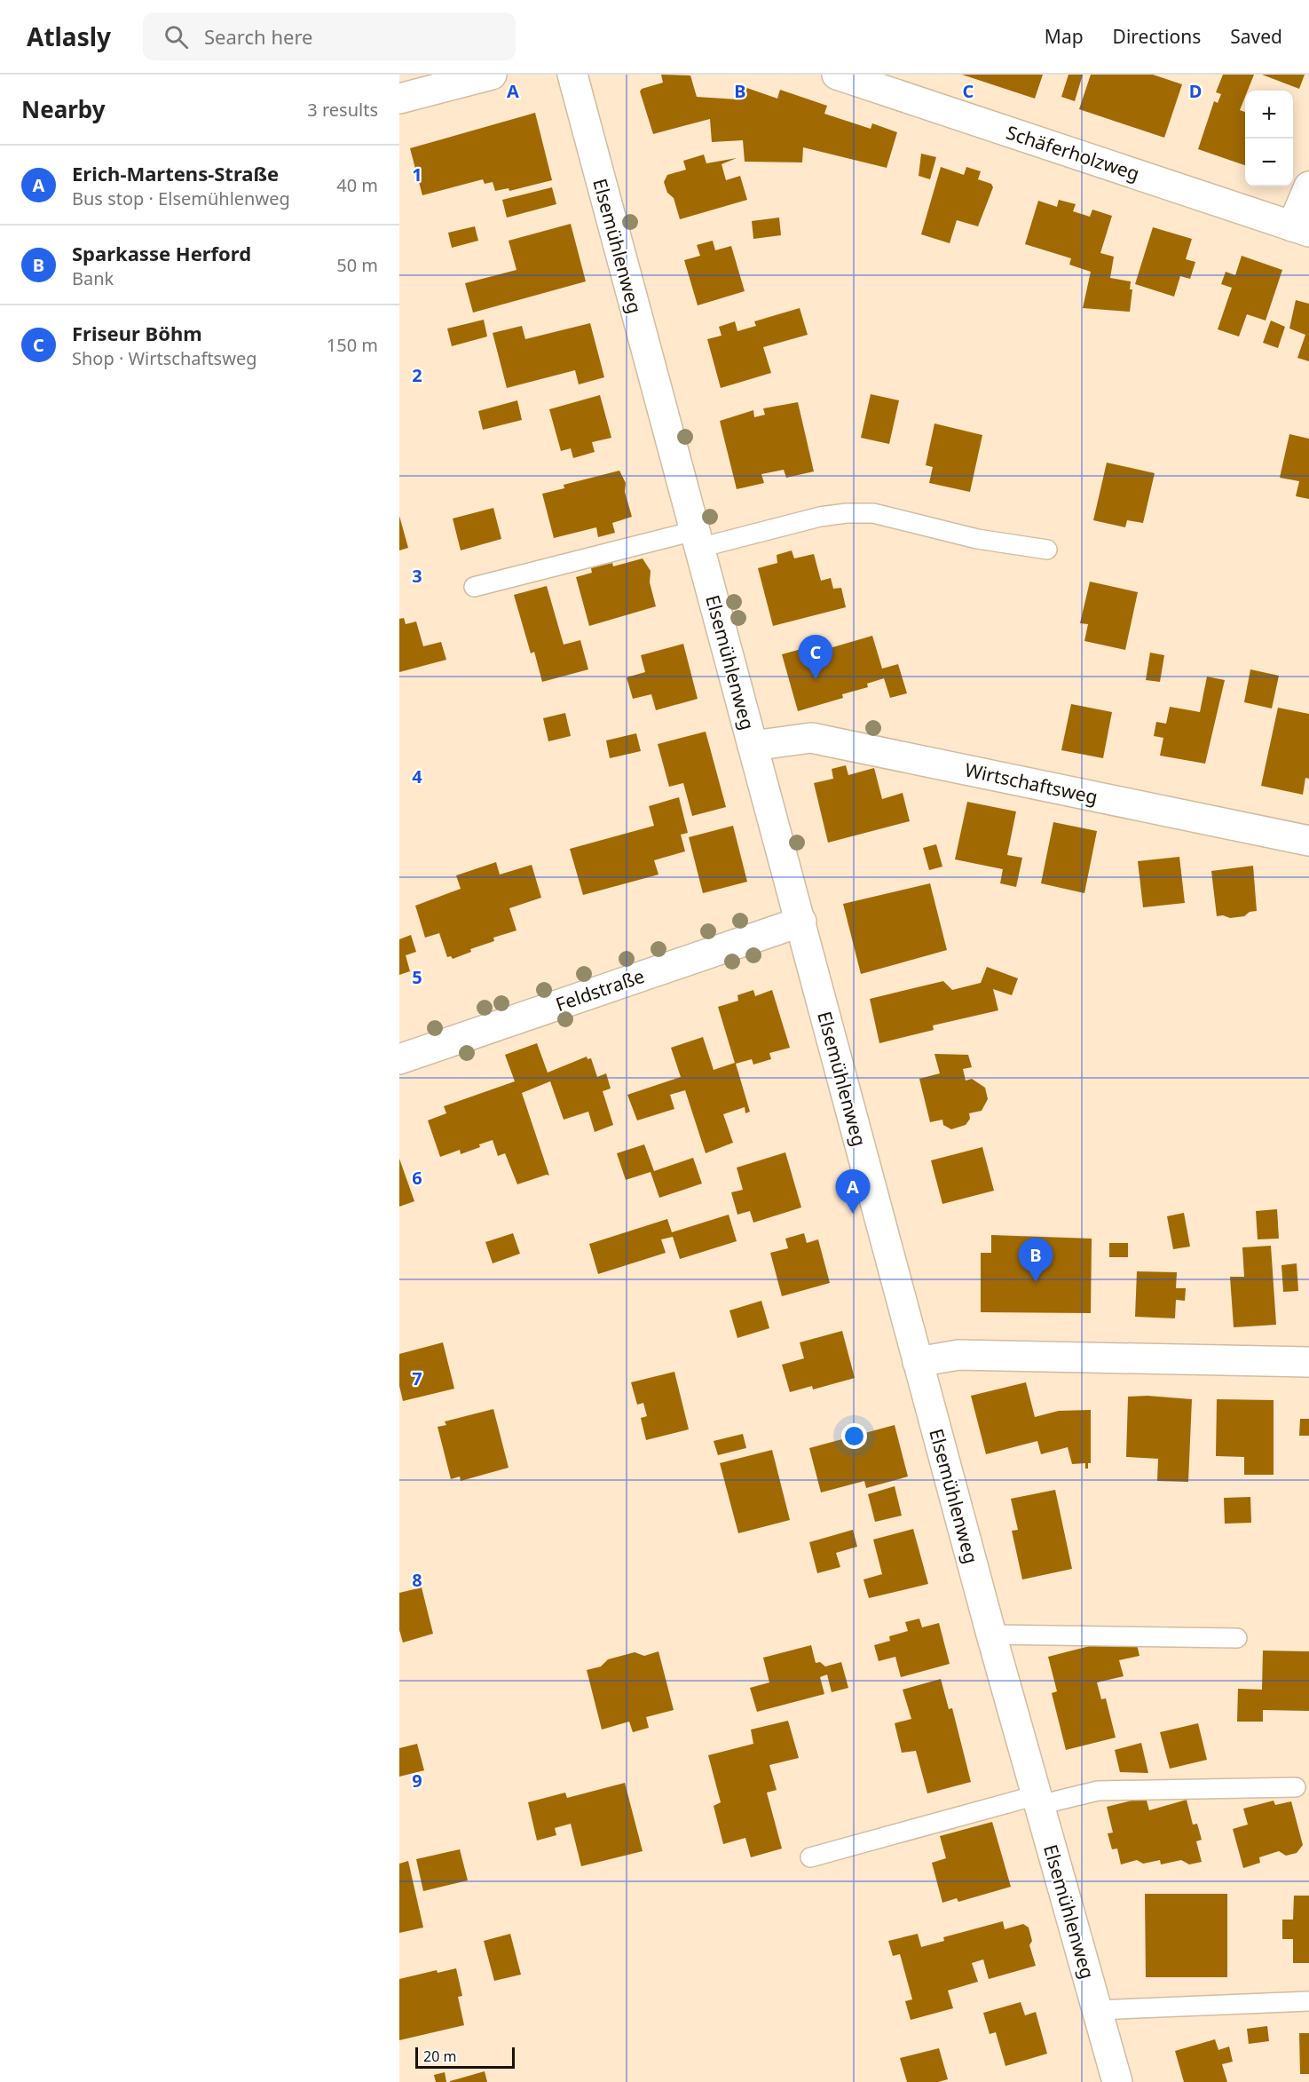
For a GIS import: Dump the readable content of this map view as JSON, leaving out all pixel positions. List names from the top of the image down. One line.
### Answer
{"streets":{"street":["Schäferholzweg","Elsemühlenweg","Wirtschaftsweg","Feldstraße"]},"crossings":[["Elsemühlenweg","Wirtschaftsweg"],["Elsemühlenweg","Feldstraße"]],"scale_bar":"20 m","page":{"header":"Atlasly","search":"Search here","nav":["Map","Directions","Saved"],"heading":["Nearby","3 results"],"map_buttons":["+","−"],"list":[{"mark":"A","name":"Erich-Martens-Straße","note":"Bus stop · Elsemühlenweg","value":"40 m"},{"mark":"B","name":"Sparkasse Herford","note":"Bank","value":"50 m"},{"mark":"C","name":"Friseur Böhm","note":"Shop · Wirtschaftsweg","value":"150 m"}],"pins":["C","A","B"],"scale":"20 m"},"grid":{"columns":["A","B","C","D"],"rows":["1","2","3","4","5","6","7","8","9"]}}
